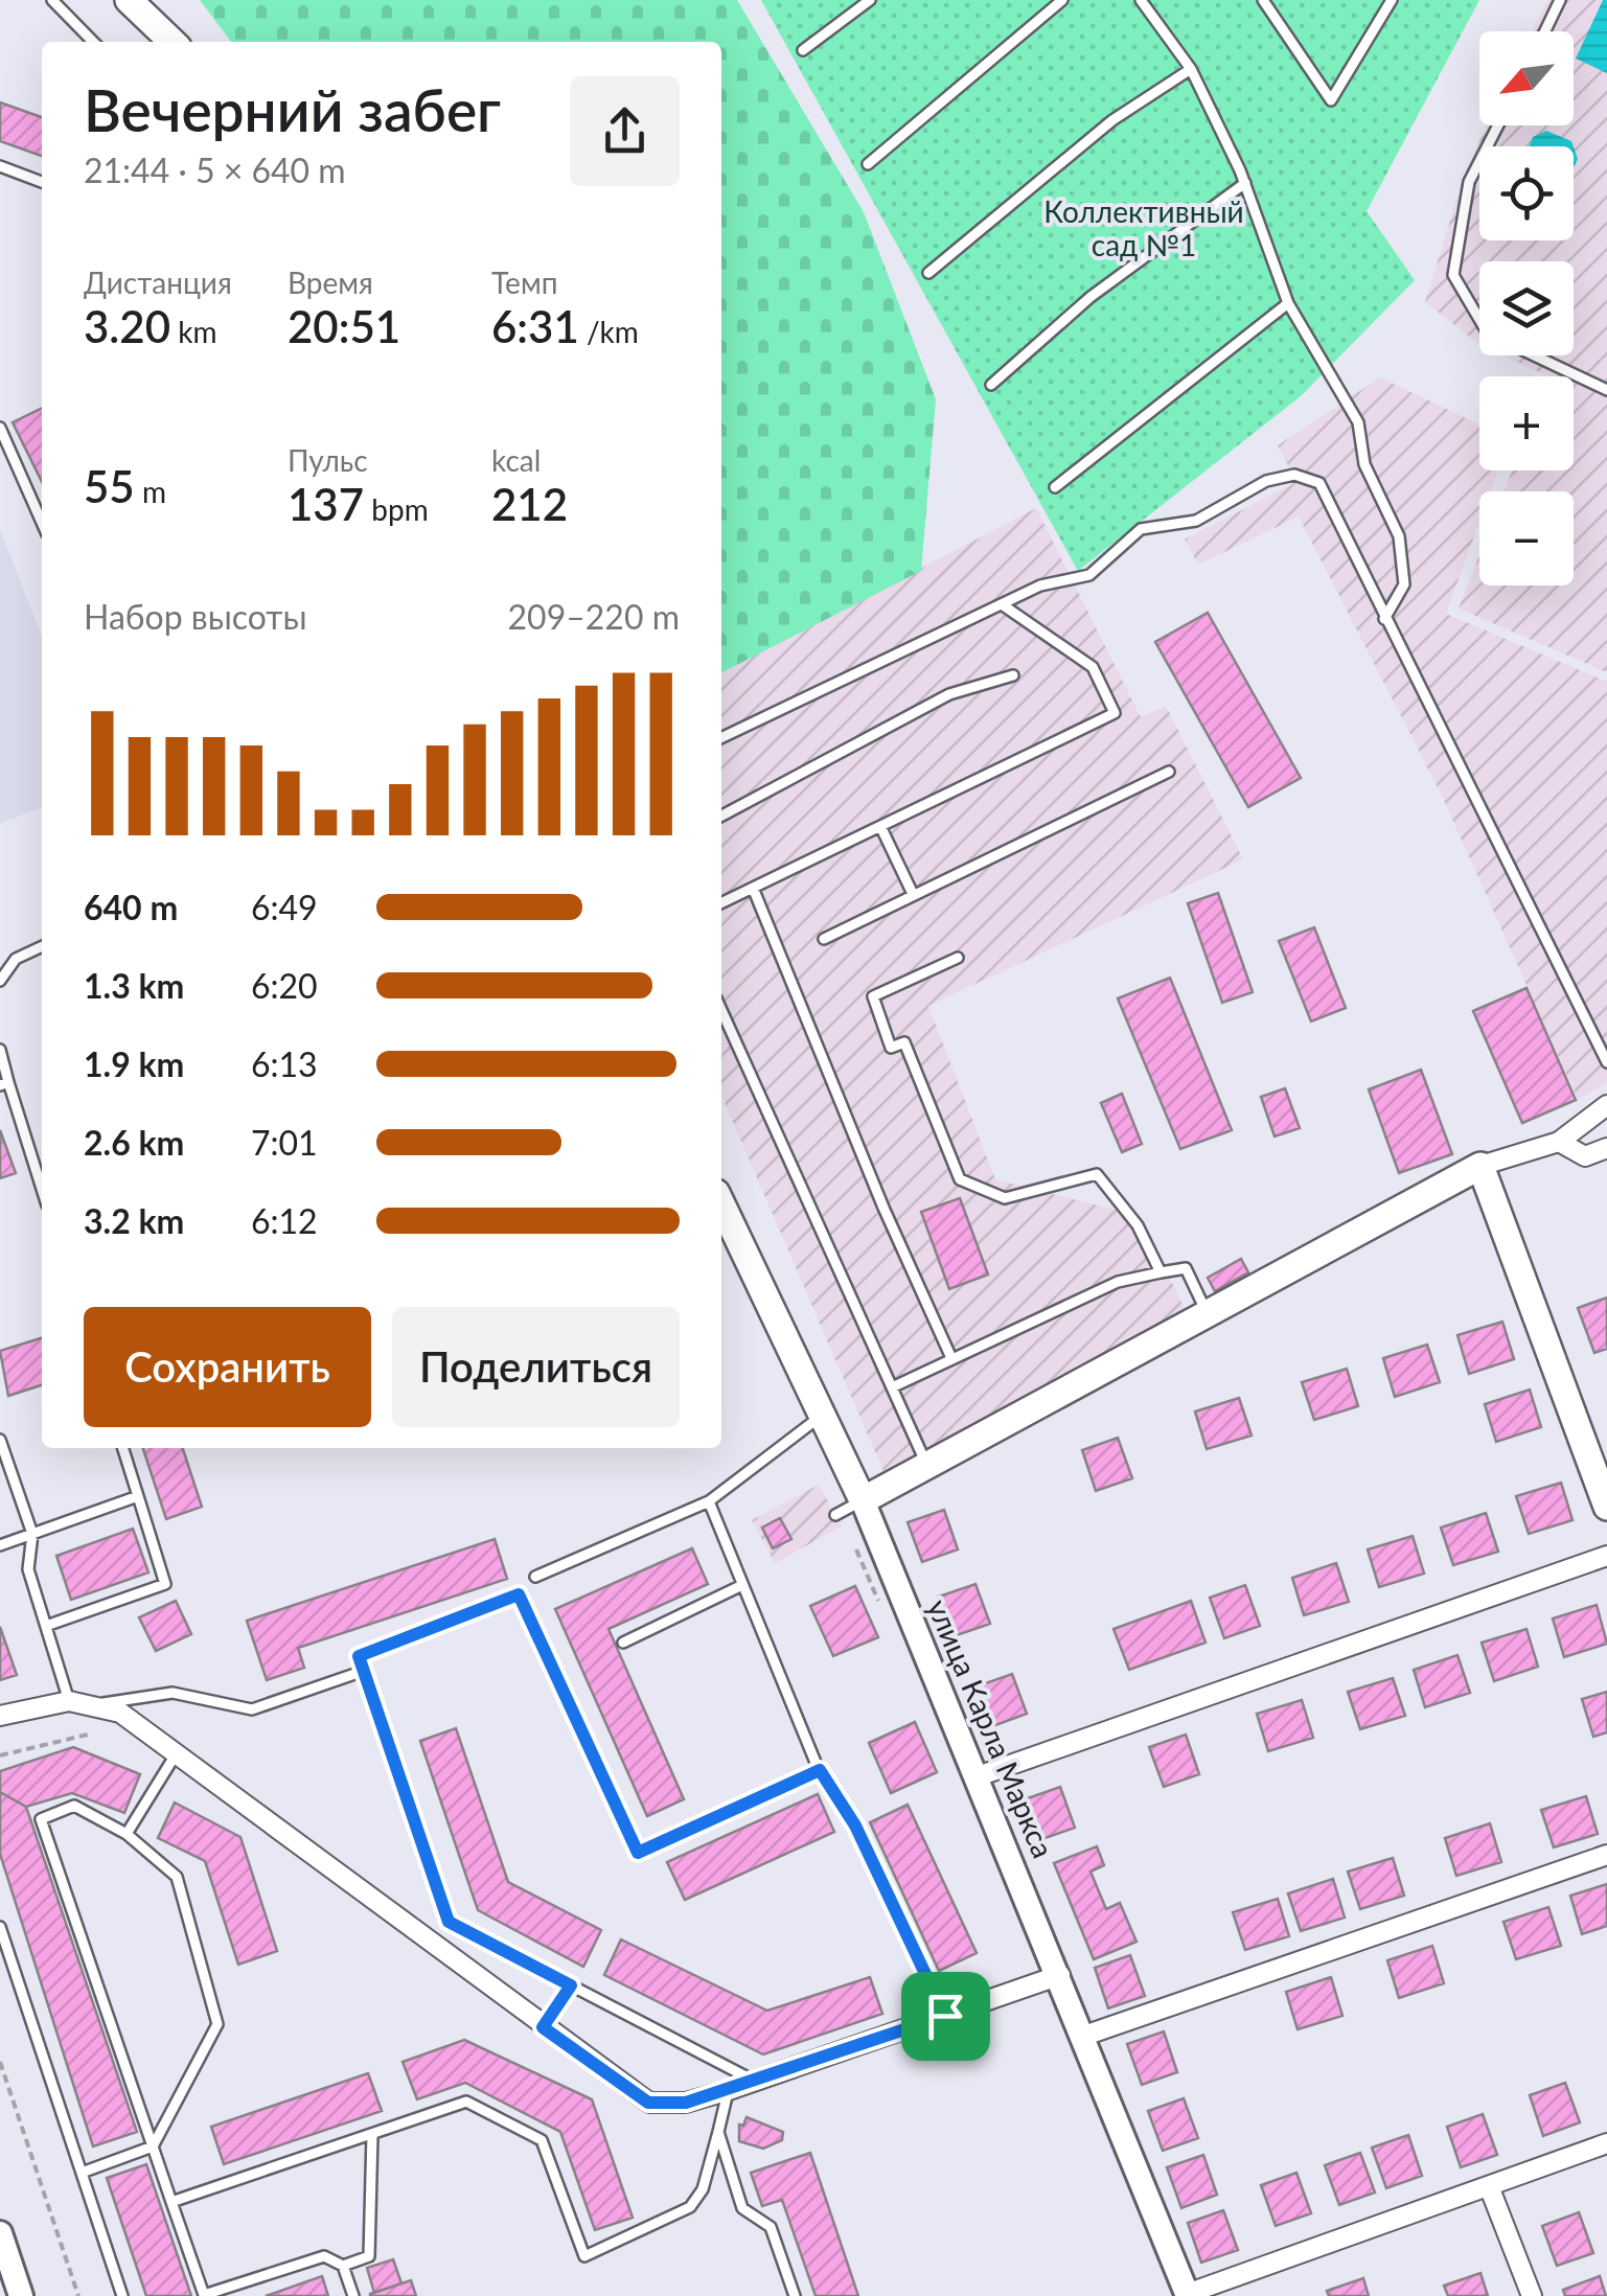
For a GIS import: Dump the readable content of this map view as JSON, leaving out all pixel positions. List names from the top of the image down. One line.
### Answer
{"streets":{"main road":["улица Карла Маркса"]},"parks":["Коллективный сад №1"],"north":"bottom left","page":{"map_buttons":["+","−"],"heading":["Вечерний забег","21:44 · 5 × 640 m"],"stats":[["Дистанция","3.20 km"],["Время","20:51"],["Темп","6:31 /km"],["55 m"],["Пульс","137 bpm"],["kcal","212"]],"chart":["Набор высоты","209–220 m"],"list":[{"name":"640 m","note":"6:49"},{"name":"1.3 km","note":"6:20"},{"name":"1.9 km","note":"6:13"},{"name":"2.6 km","note":"7:01"},{"name":"3.2 km","note":"6:12"}],"buttons":["Сохранить","Поделиться"]}}
